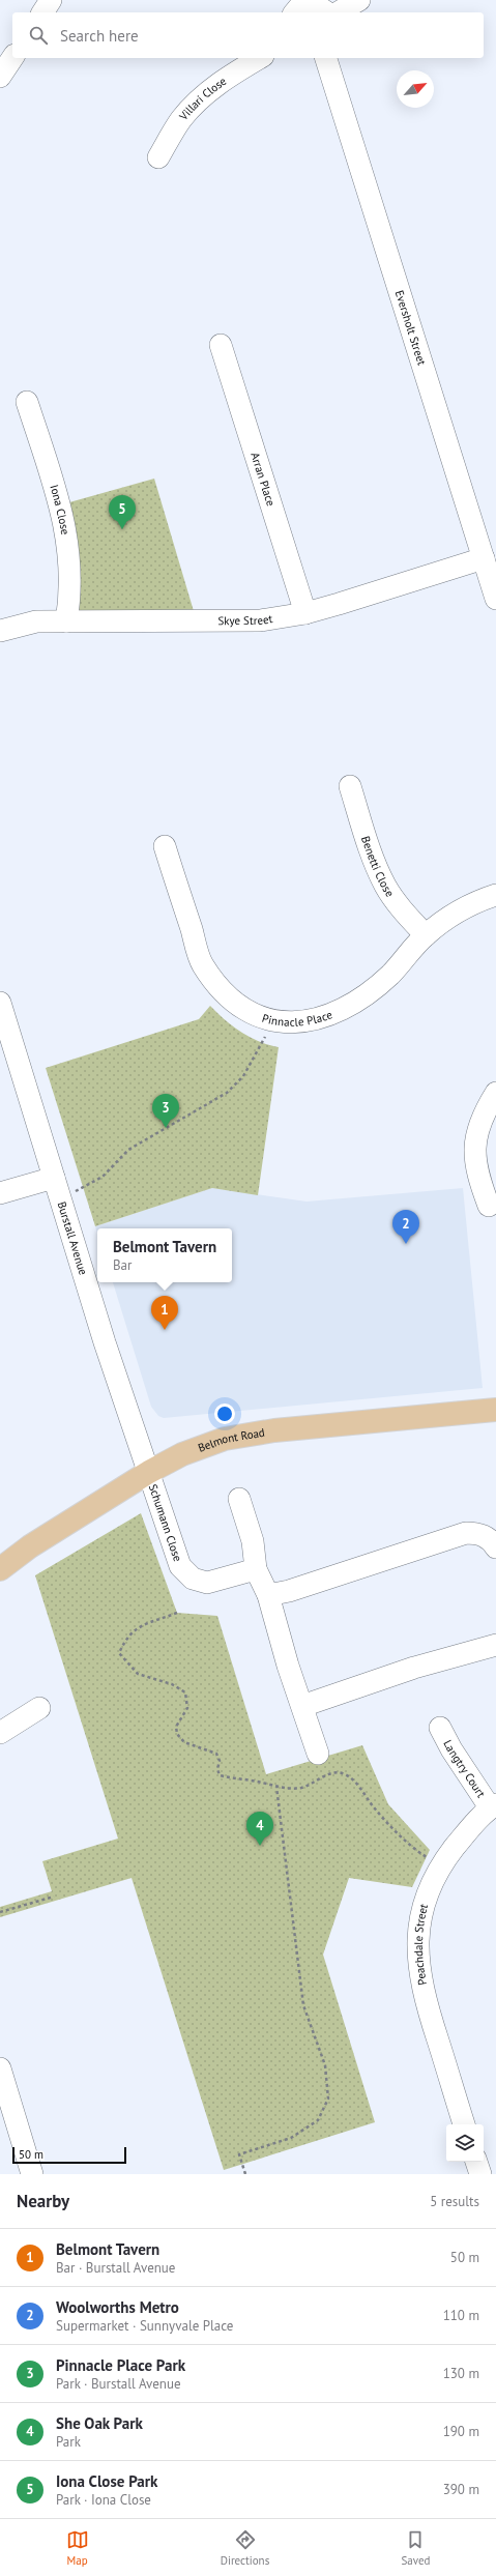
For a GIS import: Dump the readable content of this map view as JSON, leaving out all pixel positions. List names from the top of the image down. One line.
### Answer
{"streets":{"main road":["Belmont Road"],"street":["Villari Close","Eversholt Street","Arran Place","Iona Close","Skye Street","Benetti Close","Pinnacle Place","Burstall Avenue","Schumann Close","Langtry Court","Peachdale Street"]},"crossings":[["Eversholt Street","Skye Street"],["Arran Place","Skye Street"],["Iona Close","Skye Street"],["Benetti Close","Pinnacle Place"],["Burstall Avenue","Belmont Road"],["Burstall Avenue","Schumann Close"],["Belmont Road","Schumann Close"],["Langtry Court","Peachdale Street"]],"scale_bar":"50 m","north":"top right","page":{"search":"Search here","pins":["5","3","2","1","4"],"popup":["Belmont Tavern","Bar"],"scale":"50 m","heading":["Nearby","5 results"],"list":[{"mark":"1","name":"Belmont Tavern","note":"Bar · Burstall Avenue","value":"50 m"},{"mark":"2","name":"Woolworths Metro","note":"Supermarket · Sunnyvale Place","value":"110 m"},{"mark":"3","name":"Pinnacle Place Park","note":"Park · Burstall Avenue","value":"130 m"},{"mark":"4","name":"She Oak Park","note":"Park","value":"190 m"},{"mark":"5","name":"Iona Close Park","note":"Park · Iona Close","value":"390 m"}],"nav":["Map","Directions","Saved"]}}
